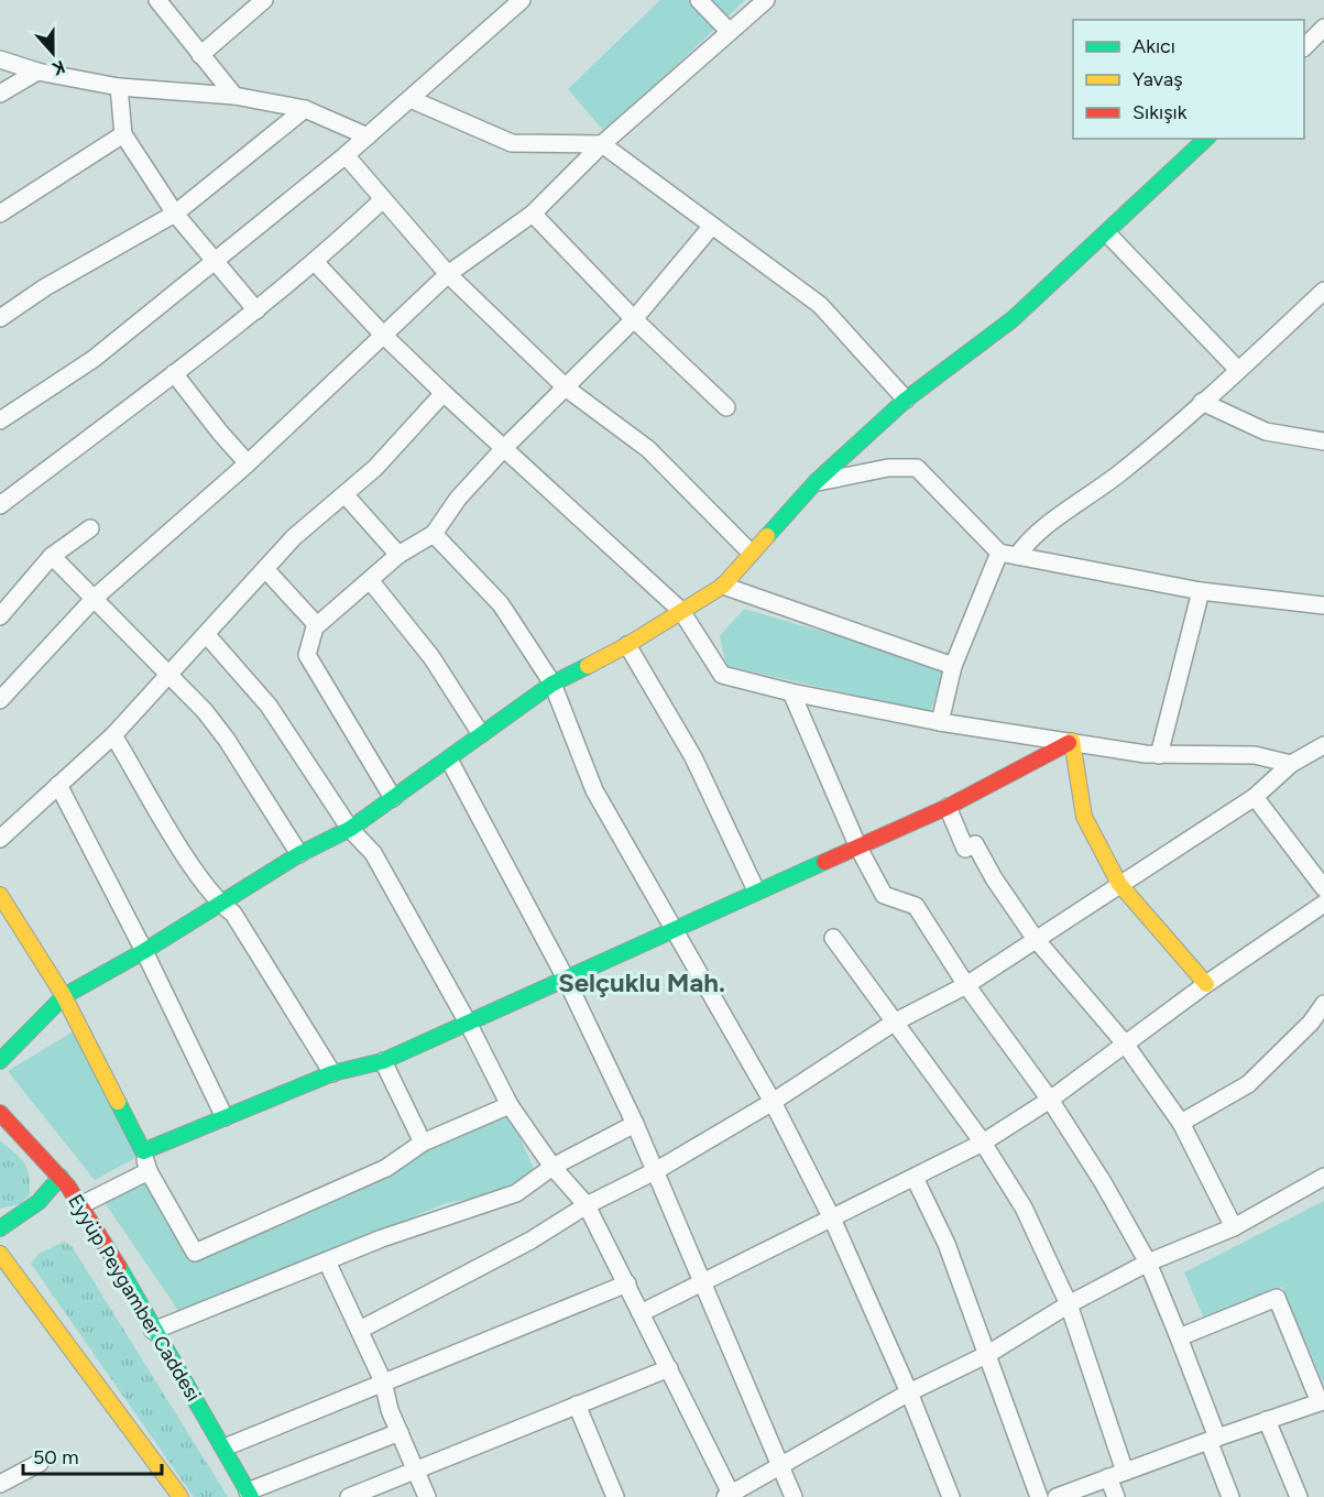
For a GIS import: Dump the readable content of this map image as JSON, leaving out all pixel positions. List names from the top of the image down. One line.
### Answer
{"streets":{"street":["Eyyüp Peygamber Caddesi"]},"districts":["Selçuklu Mah."],"legend":["Akıcı","Yavaş","Sıkışık"],"scale_bar":"50 m","north":"bottom"}
